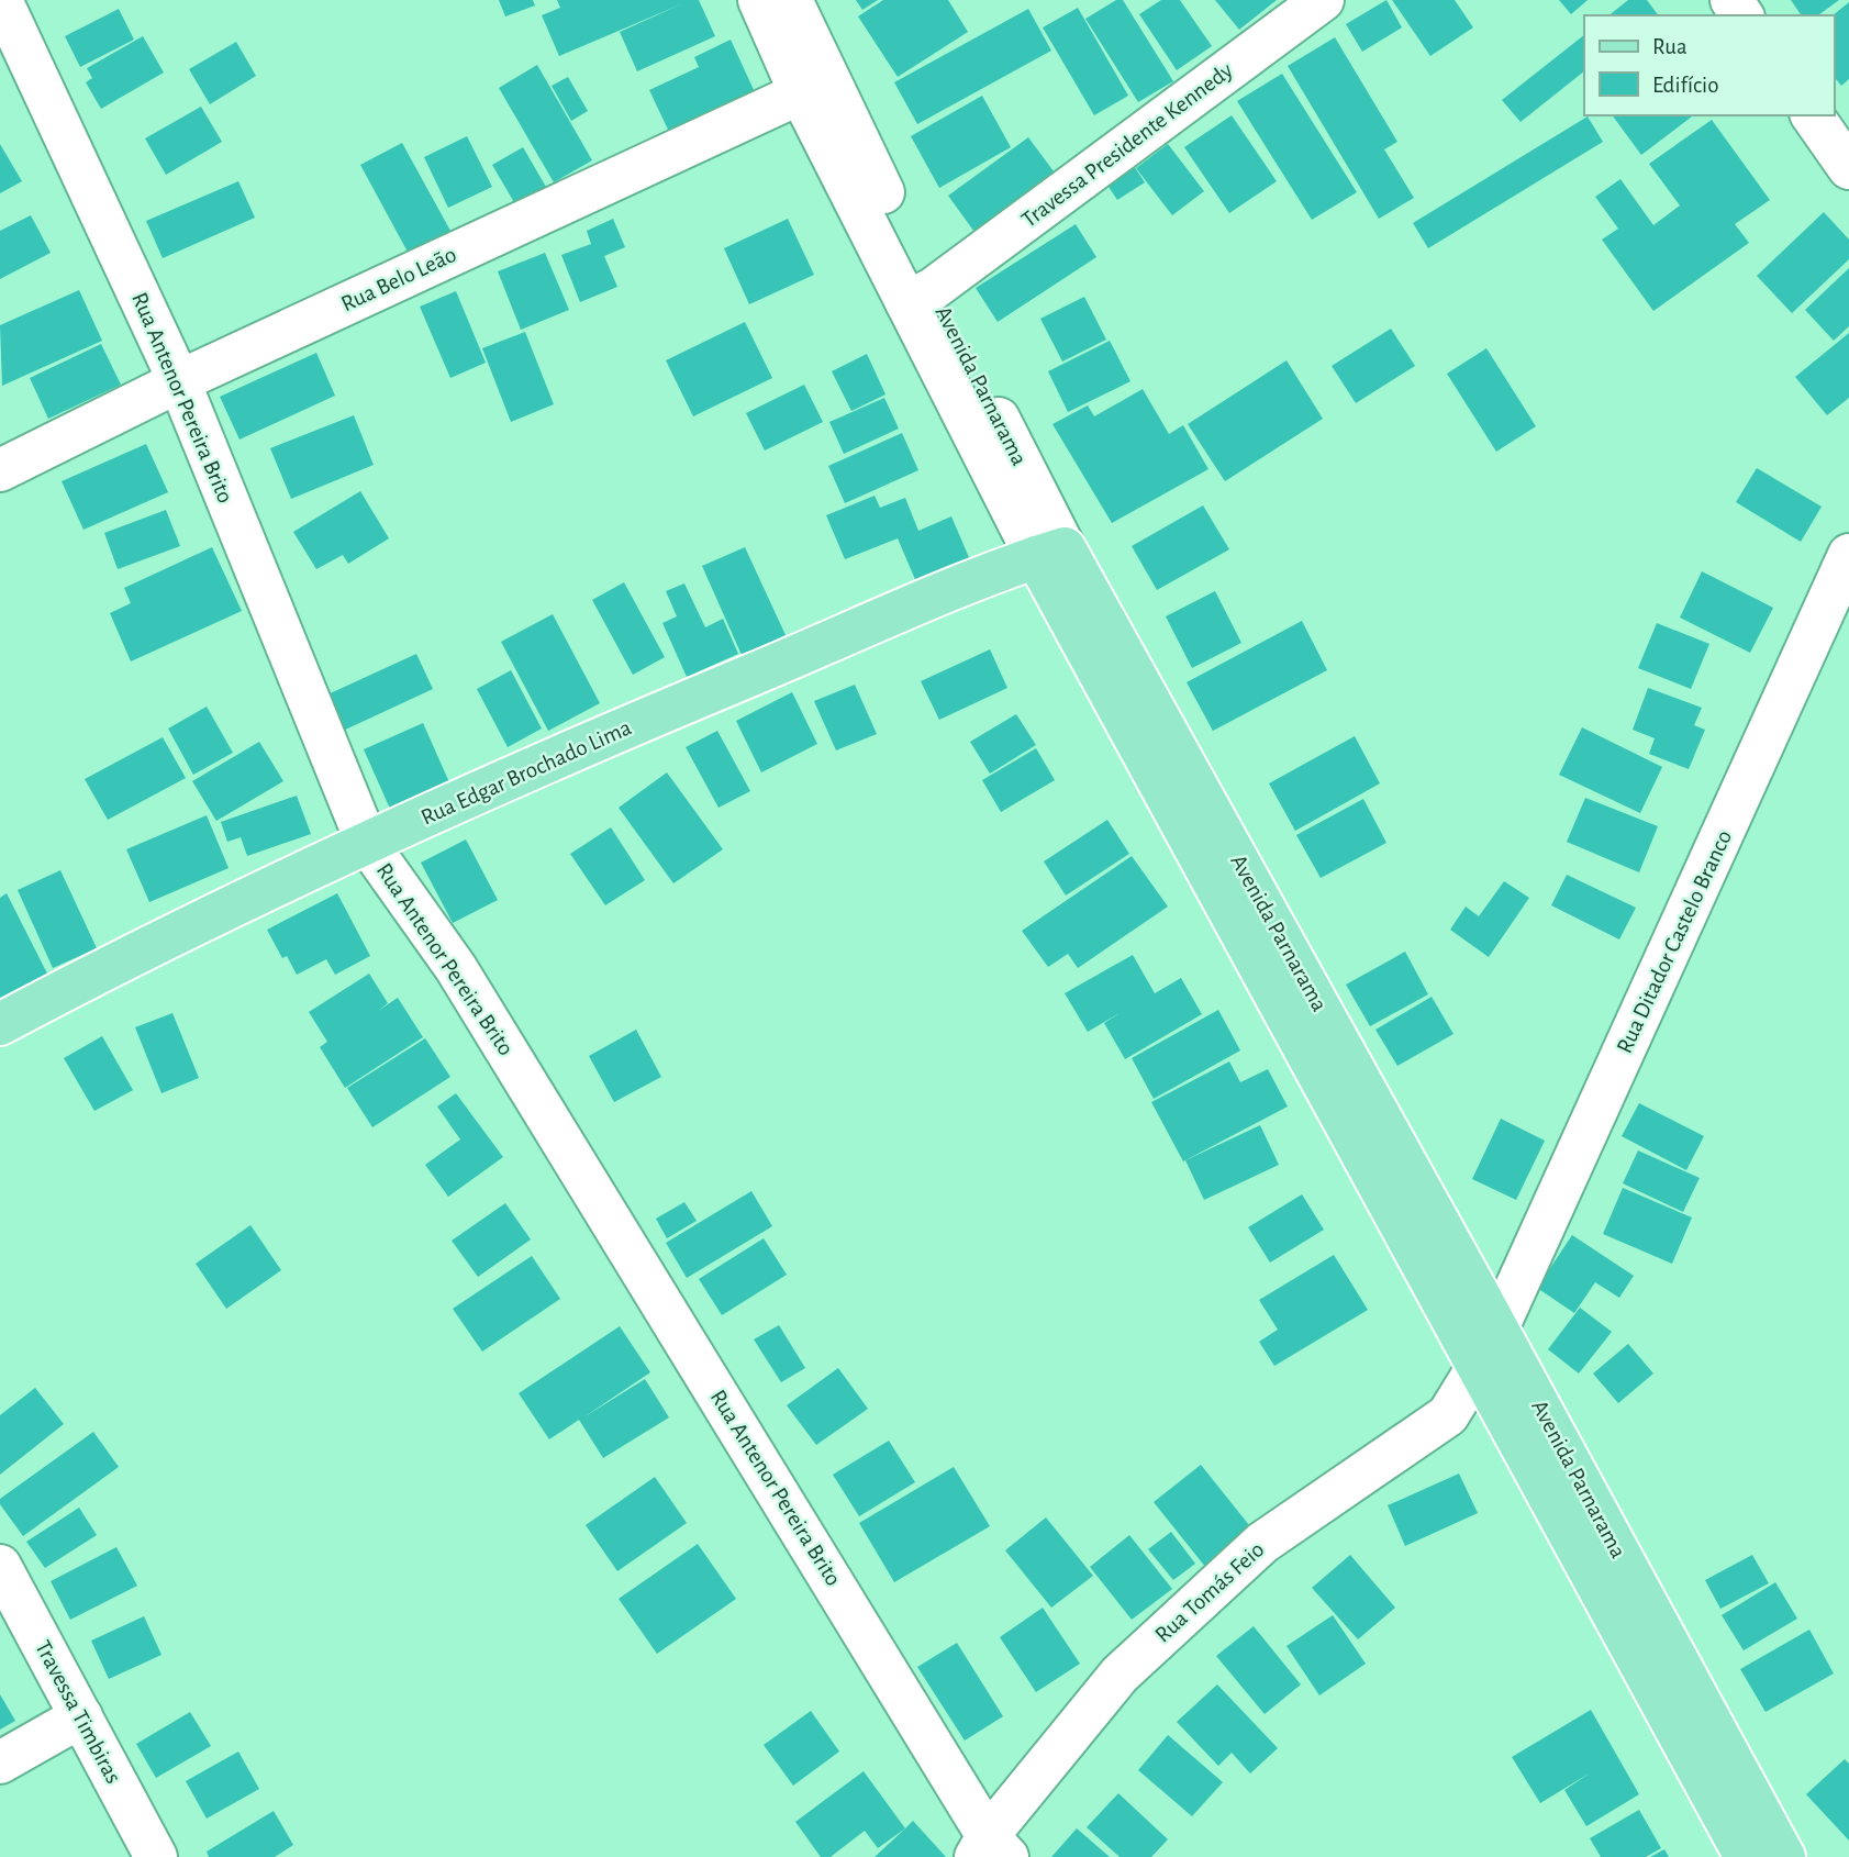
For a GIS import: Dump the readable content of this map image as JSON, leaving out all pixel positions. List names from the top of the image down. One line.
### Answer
{"streets":{"main road":["Avenida Parnarama","Rua Edgar Brochado Lima"],"street":["Travessa Presidente Kennedy","Rua Belo Leão","Rua Antenor Pereira Brito","Rua Ditador Castelo Branco","Rua Tomás Feio","Travessa Timbiras"]},"crossings":[["Travessa Presidente Kennedy","Avenida Parnarama"],["Rua Belo Leão","Avenida Parnarama"],["Rua Belo Leão","Rua Antenor Pereira Brito"],["Avenida Parnarama","Rua Edgar Brochado Lima"],["Avenida Parnarama","Rua Ditador Castelo Branco"],["Avenida Parnarama","Rua Tomás Feio"],["Rua Antenor Pereira Brito","Rua Edgar Brochado Lima"],["Rua Antenor Pereira Brito","Rua Tomás Feio"]],"legend":["Rua","Edifício"]}
